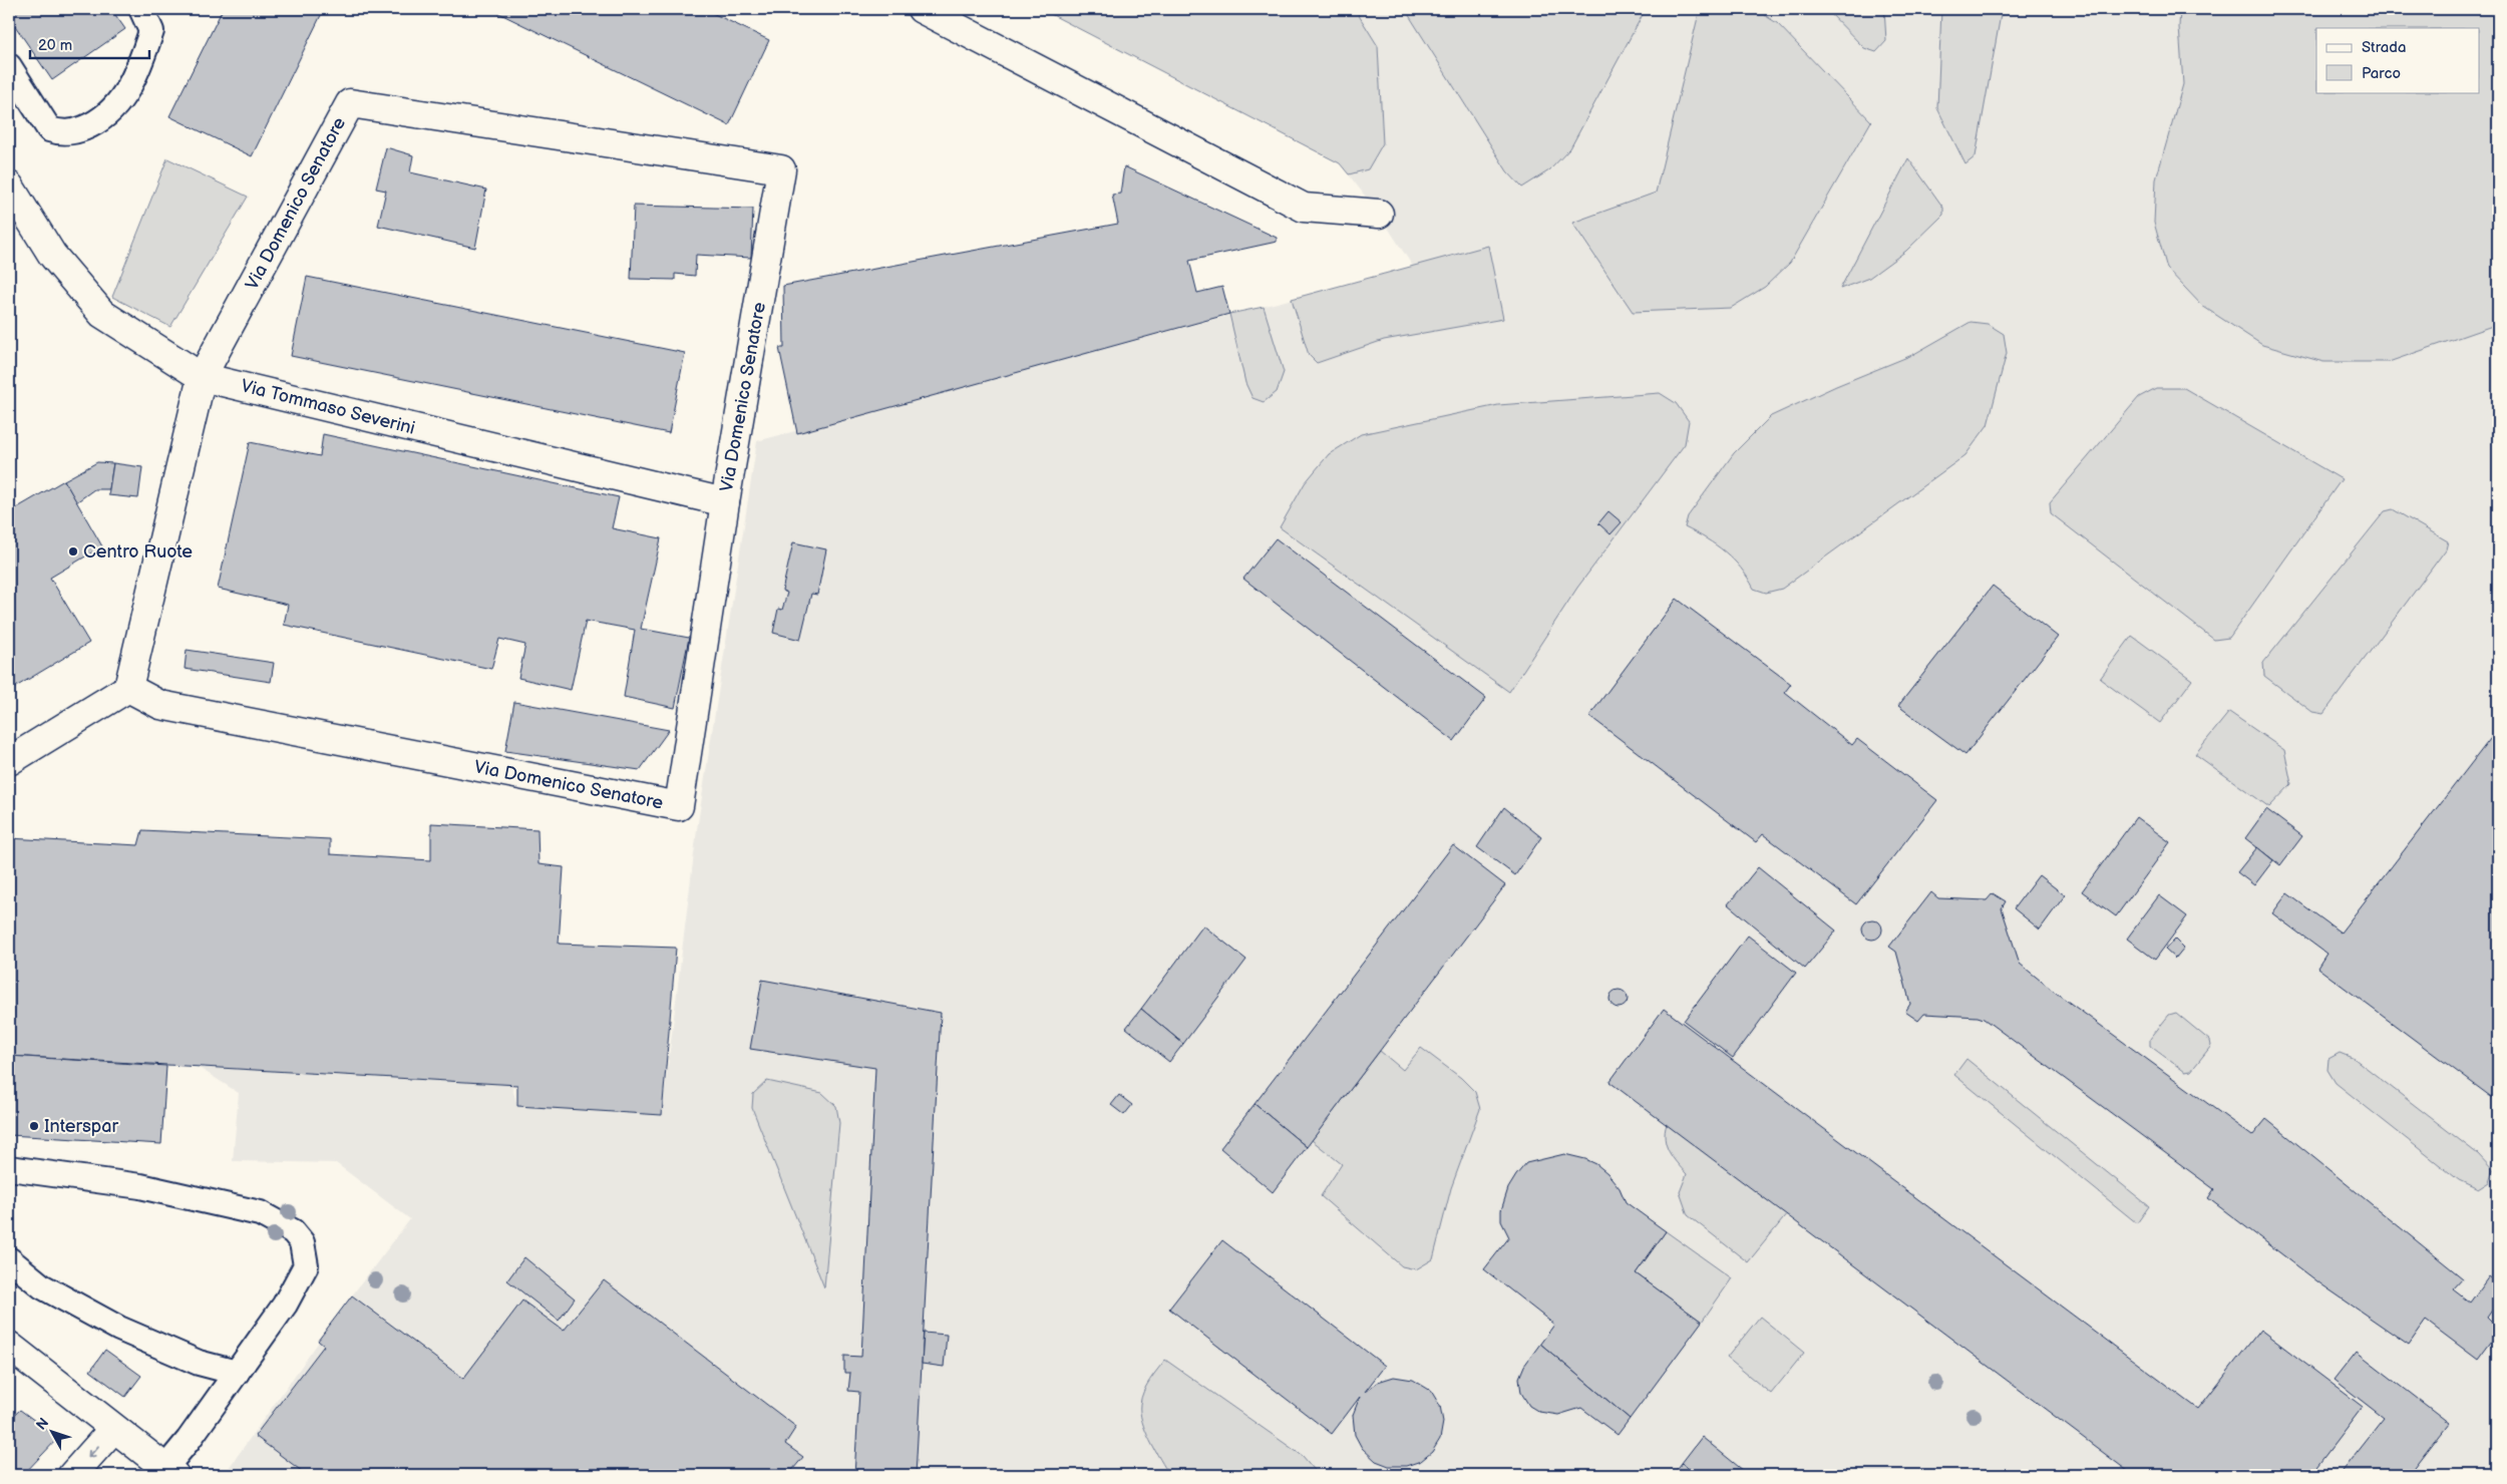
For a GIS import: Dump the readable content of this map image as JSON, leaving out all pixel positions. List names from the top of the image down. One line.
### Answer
{"streets":{"street":["Via Domenico Senatore","Via Tommaso Severini"]},"crossings":[["Via Domenico Senatore","Via Tommaso Severini"]],"places":["Centro Ruote","Interspar"],"legend":["Strada","Parco"],"scale_bar":"20 m","north":"top left"}
